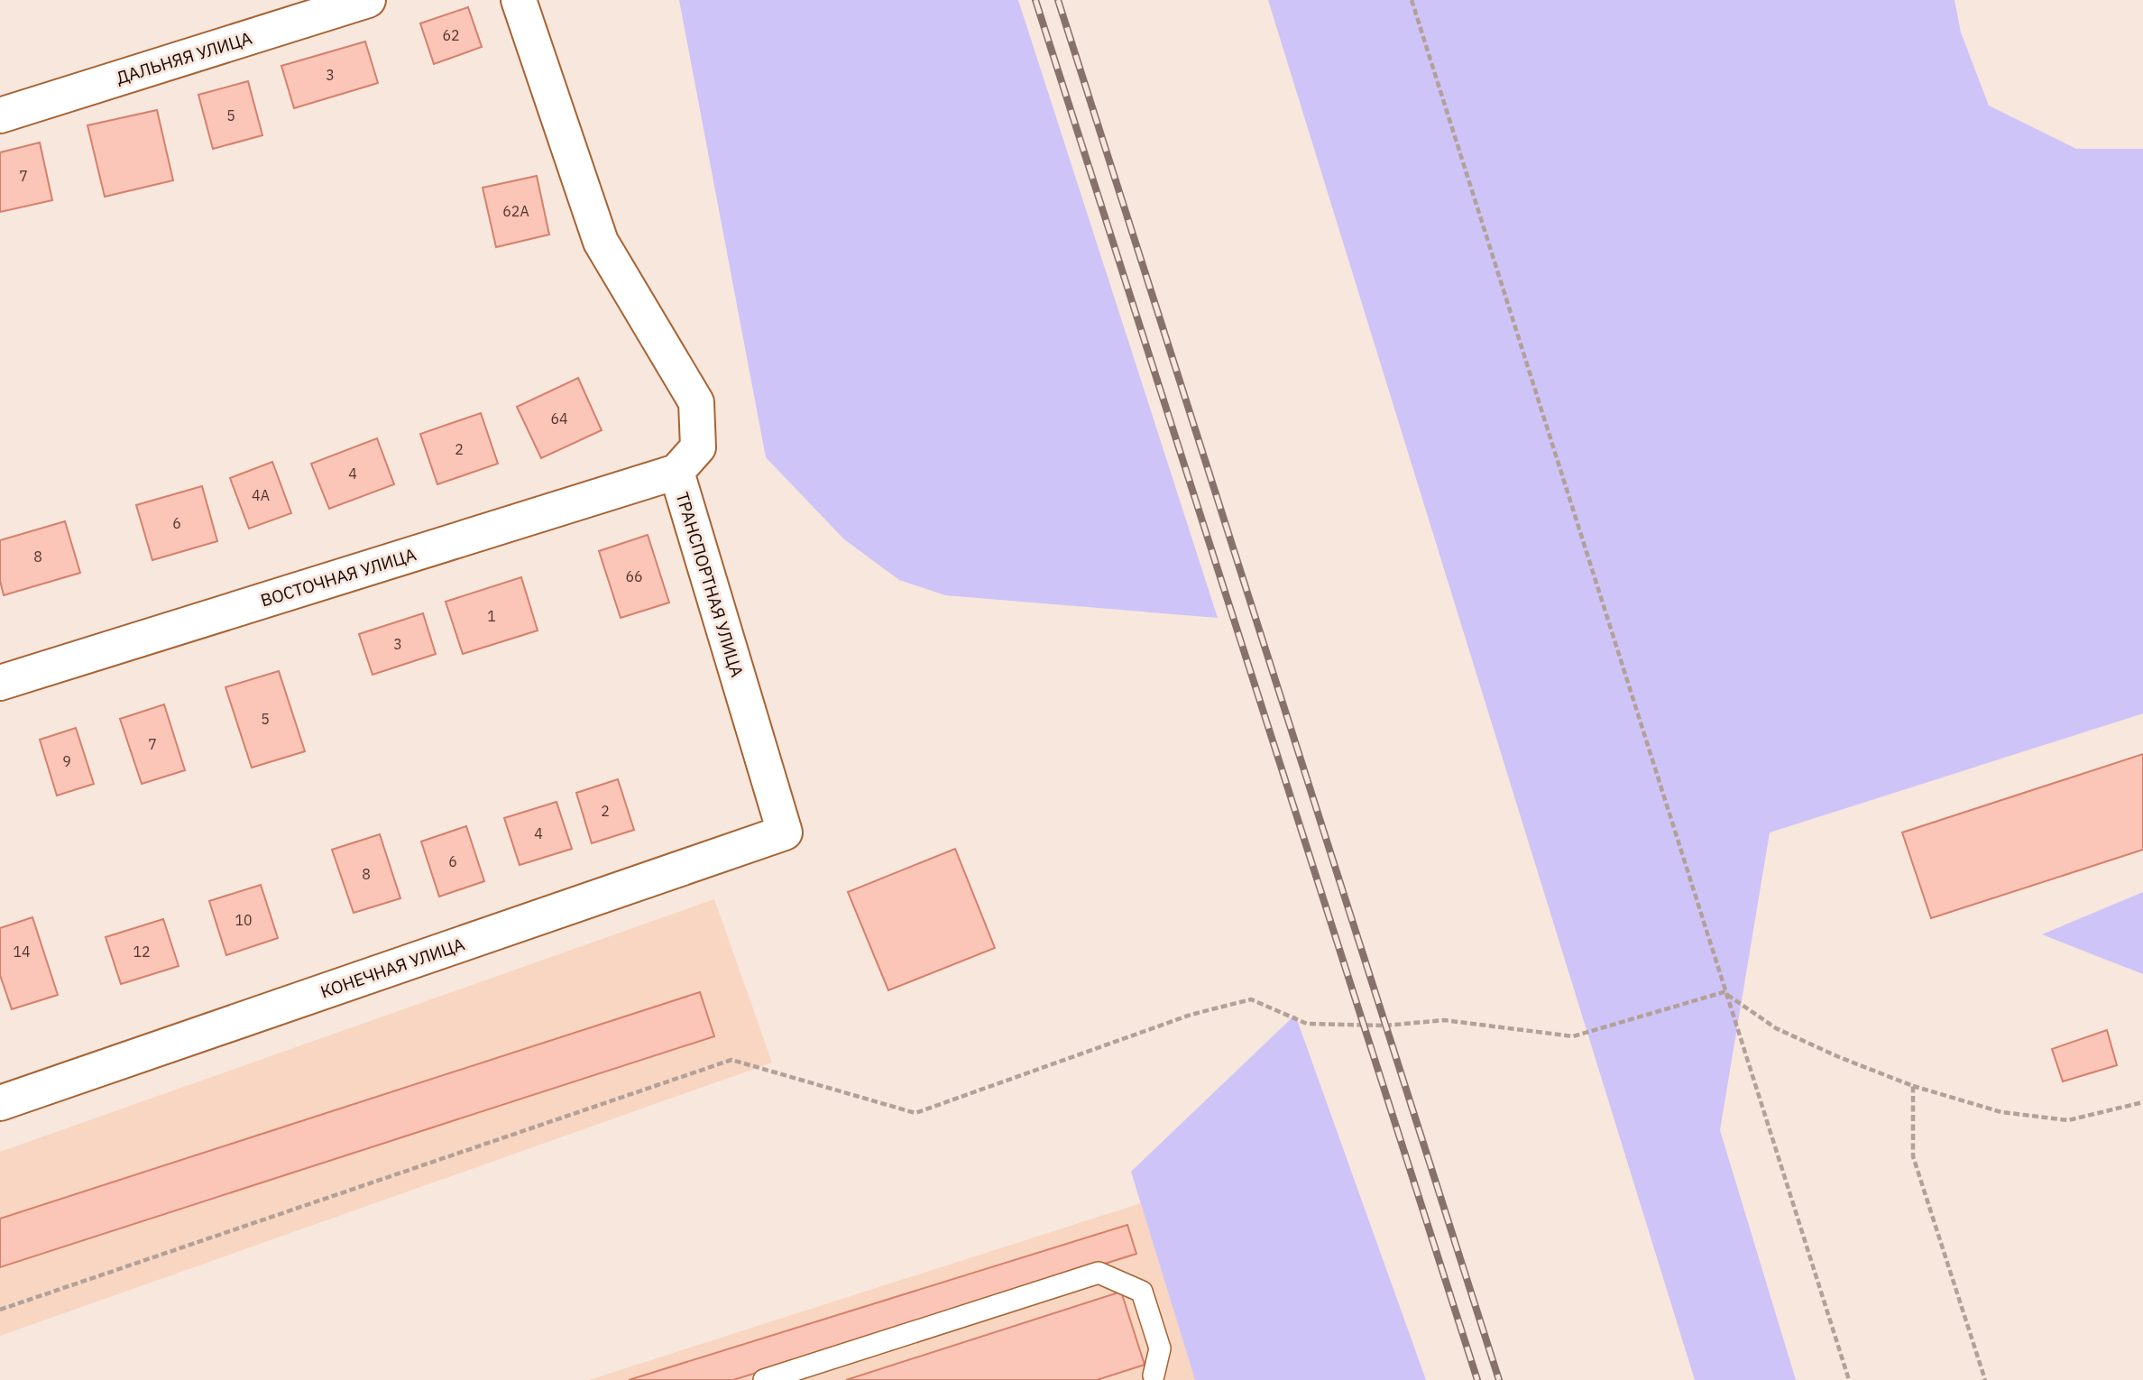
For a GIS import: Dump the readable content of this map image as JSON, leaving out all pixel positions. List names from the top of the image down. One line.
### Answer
{"streets":{"street":["ДАЛЬНЯЯ УЛИЦА","ВОСТОЧНАЯ УЛИЦА","ТРАНСПОРТНАЯ УЛИЦА","КОНЕЧНАЯ УЛИЦА"]},"crossings":[["ВОСТОЧНАЯ УЛИЦА","ТРАНСПОРТНАЯ УЛИЦА"],["ТРАНСПОРТНАЯ УЛИЦА","КОНЕЧНАЯ УЛИЦА"]],"house_numbers":["62","3","5","7","62А","64","2","4","4А","6","8","66","1","3","5","7","9","2","4","6","8","10","14","12"]}
